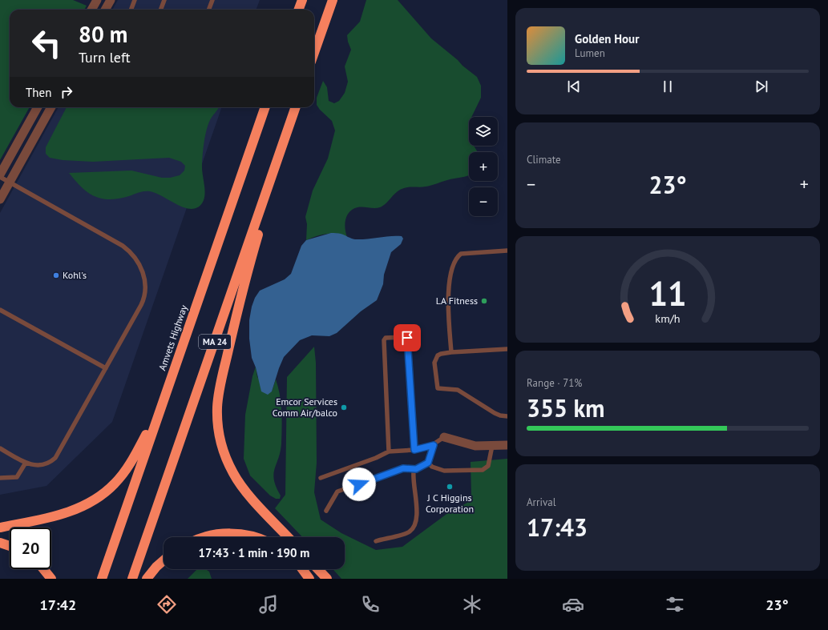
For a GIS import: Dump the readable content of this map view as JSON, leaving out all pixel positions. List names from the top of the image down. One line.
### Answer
{"streets":{"highway":["Amvets Highway","MA 24"]},"places":["Kohl's","LA Fitness","Emcor Services Comm Air/balco","J C Higgins Corporation"],"page":{"turn":["80 m","Turn left"],"song":["Golden Hour","Lumen"],"then":"Then","map_buttons":["+","−"],"tile":["Climate",["Range · 71%","355 km"],["Arrival","17:43"]],"heat":["−","23°","+"],"limit":"20","trip":"17:43 · 1 min · 190 m","tabs":["17:42","23°"],"gauge":["11","km/h"]}}
